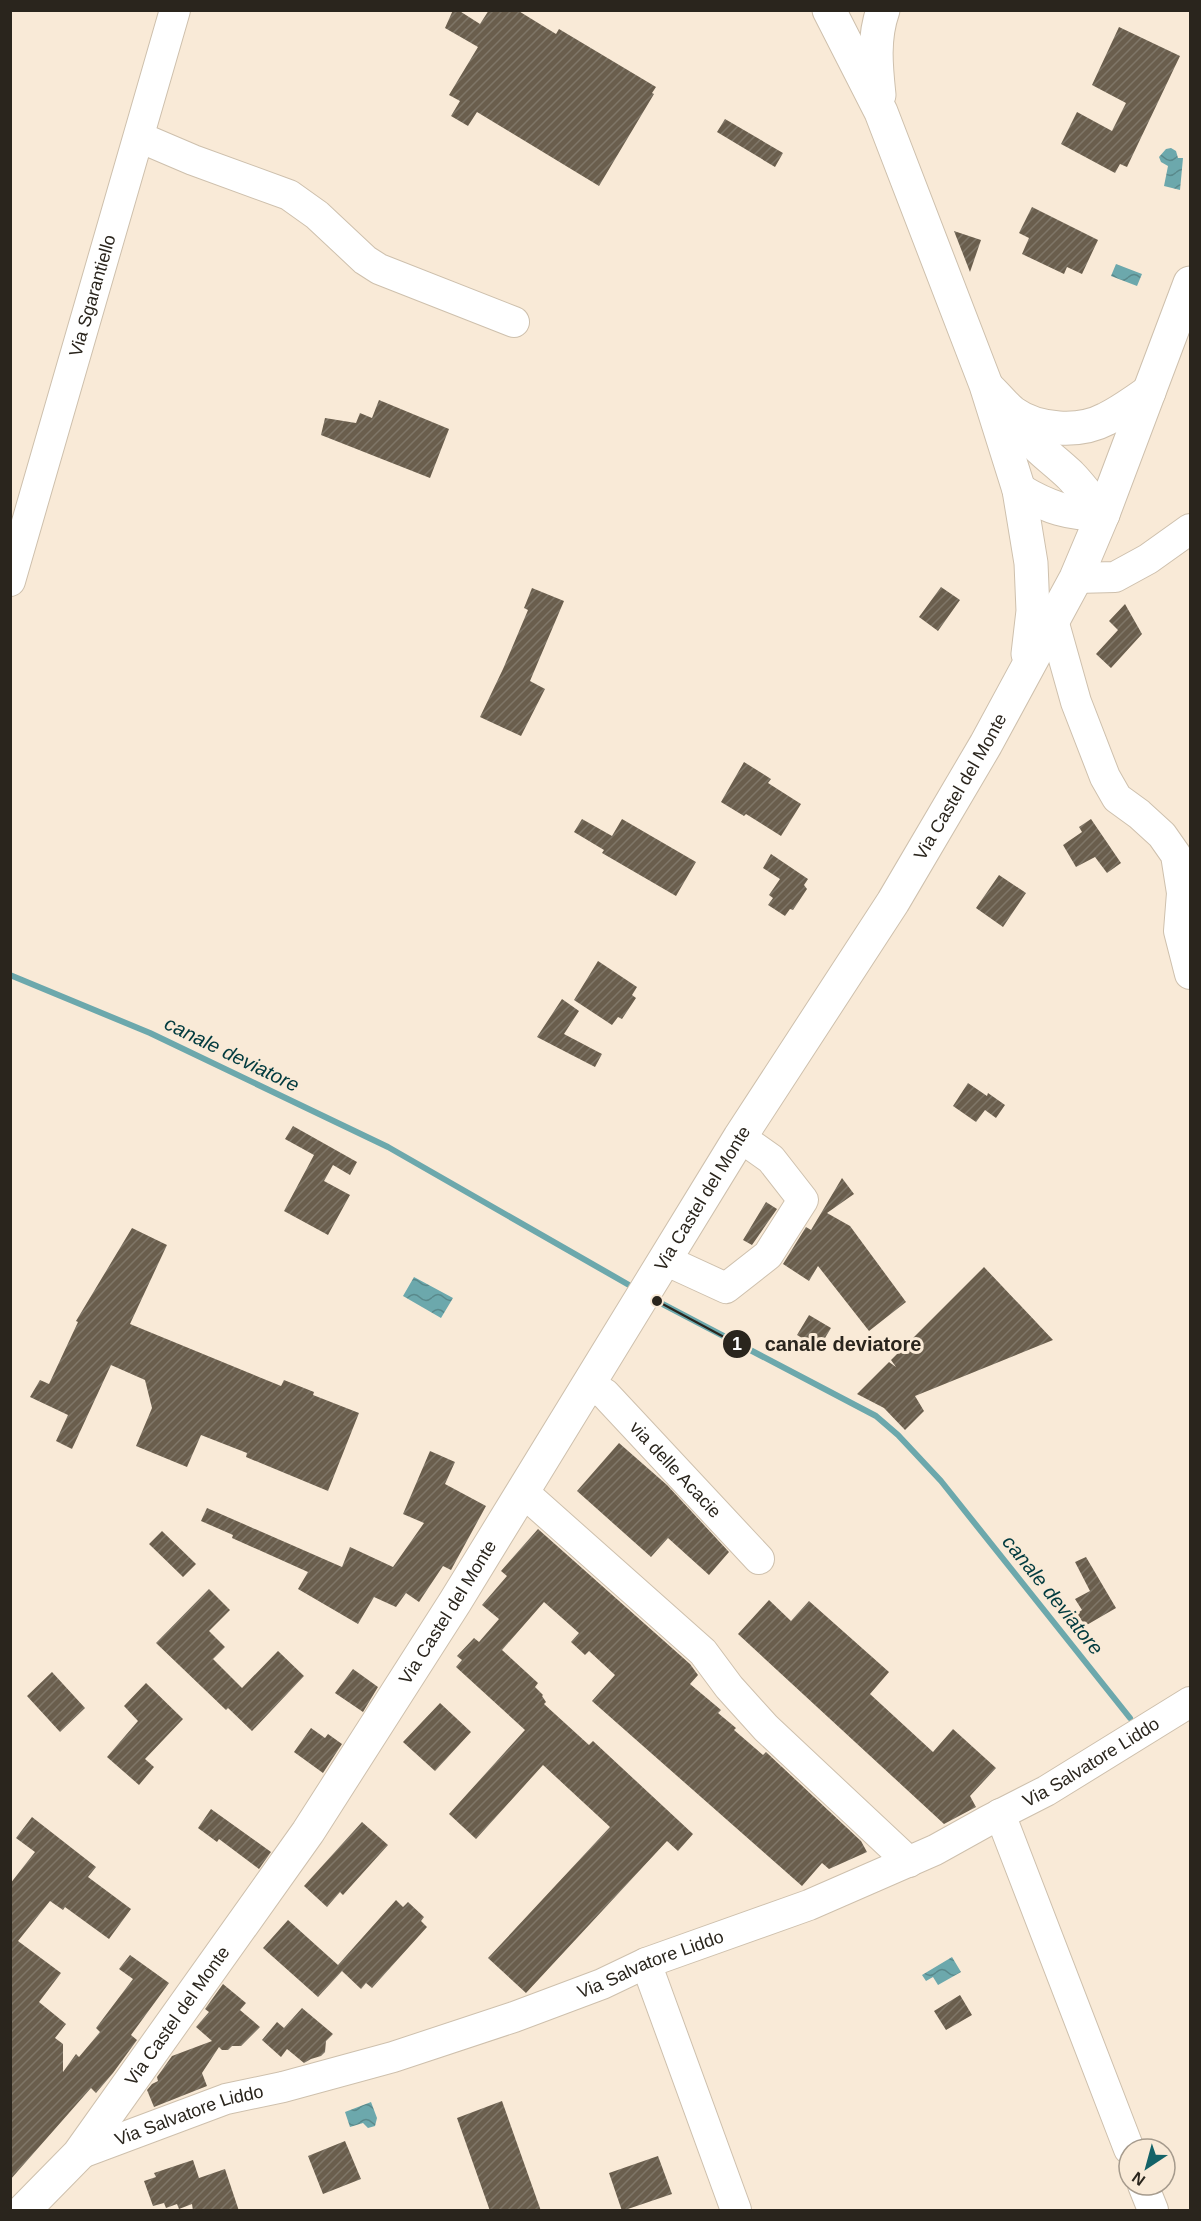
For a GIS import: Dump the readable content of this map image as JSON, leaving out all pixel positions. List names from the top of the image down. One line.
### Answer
{"streets":{"main road":["Via Castel del Monte"],"street":["Via Sgarantiello","via delle Acacie","Via Salvatore Liddo"]},"crossings":[["Via Castel del Monte","via delle Acacie"],["Via Castel del Monte","Via Salvatore Liddo"]],"water":["canale deviatore"],"places":["canale deviatore"],"north":"bottom left"}
